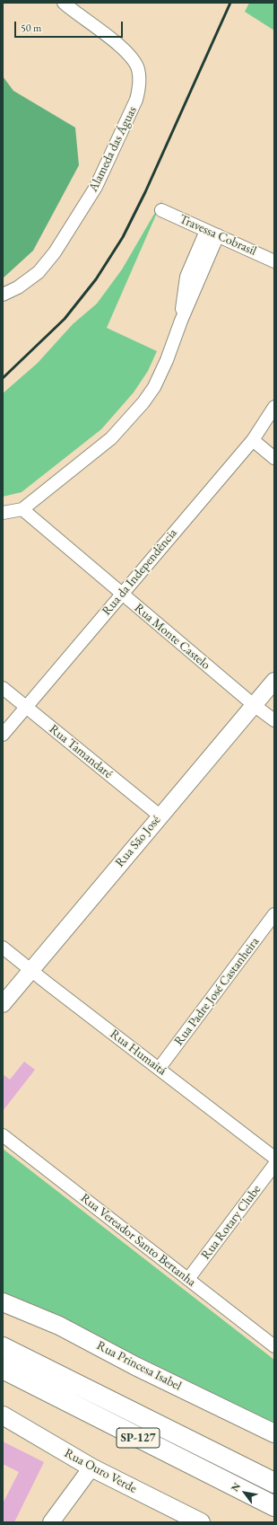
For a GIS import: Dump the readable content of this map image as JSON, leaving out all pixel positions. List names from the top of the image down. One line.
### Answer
{"streets":{"highway":["SP-127"],"main road":["Rua Princesa Isabel","Rua Ouro Verde"],"street":["Alameda das Águas","Travessa Cobrasil","Rua da Independência","Rua Monte Castelo","Rua Tamandaré","Rua São José","Rua Padre José Castanheira","Rua Humaitá","Rua Rotary Clube","Rua Vereador Santo Bertanha"]},"crossings":[["Rua da Independência","Rua Monte Castelo"],["Rua da Independência","Rua Tamandaré"],["Rua Monte Castelo","Rua São José"],["Rua Tamandaré","Rua São José"],["Rua São José","Rua Humaitá"],["Rua Padre José Castanheira","Rua Humaitá"],["Rua Rotary Clube","Rua Vereador Santo Bertanha"]],"scale_bar":"50 m","north":"top left"}
